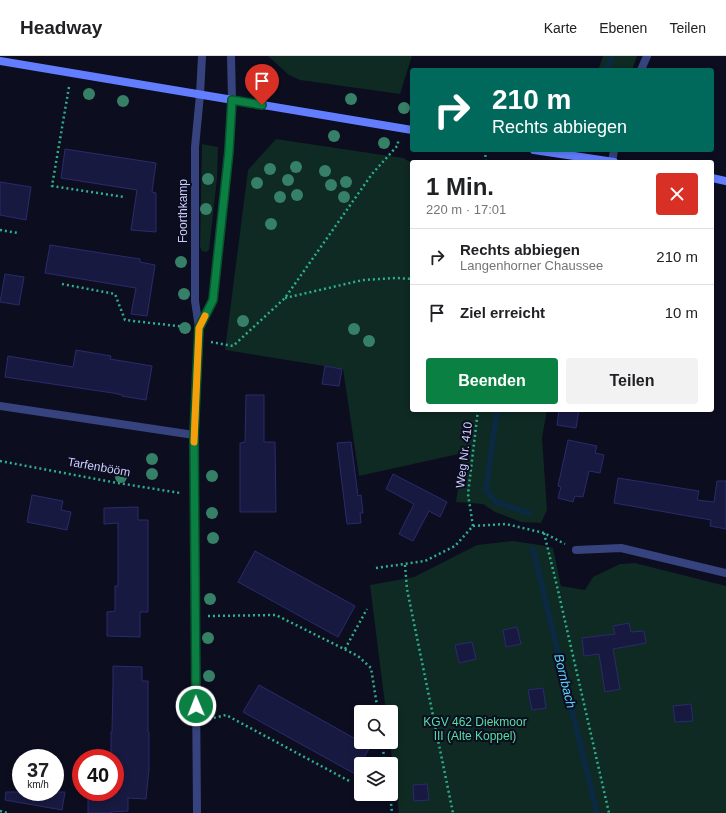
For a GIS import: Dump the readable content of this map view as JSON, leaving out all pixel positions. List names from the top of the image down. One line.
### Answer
{"streets":{"street":["Foorthkamp"],"path":["Weg Nr. 410","Tarfenbööm"]},"crossings":[["Foorthkamp","Tarfenbööm"]],"water":["Bornbach"],"parks":["KGV 462 Diekmoor III (Alte Koppel)"],"page":{"header":"Headway","nav":["Karte","Ebenen","Teilen"],"turn":["210 m","Rechts abbiegen"],"heading":["1 Min.","220 m · 17:01"],"list":[{"name":"Rechts abbiegen","note":"Langenhorner Chaussee","value":"210 m"},{"name":"Ziel erreicht","value":"10 m"}],"buttons":["Beenden","Teilen"],"speed":"37 km/h","limit":"40"}}
